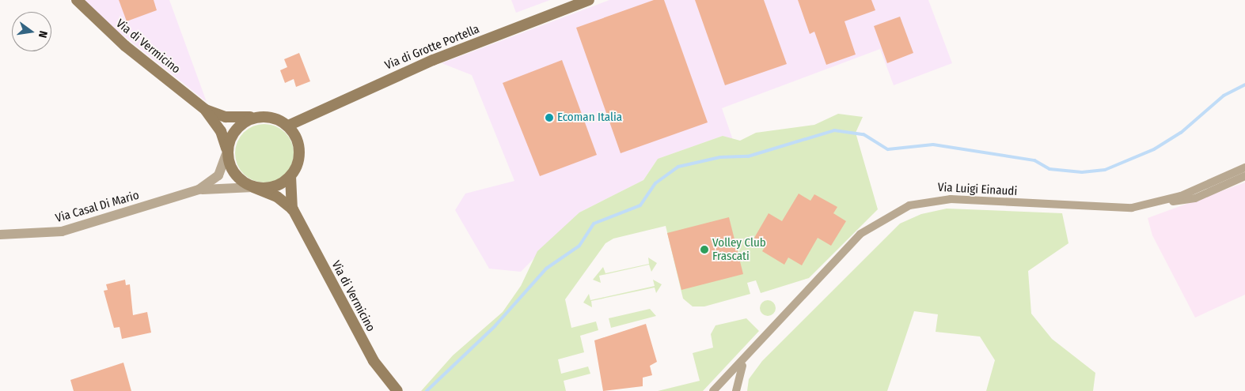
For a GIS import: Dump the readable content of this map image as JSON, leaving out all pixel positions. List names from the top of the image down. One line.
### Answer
{"streets":{"main road":["Via di Vermicino","Via di Grotte Portella"],"street":["Via Luigi Einaudi","Via Casal Di Mario"]},"crossings":[["Via di Vermicino","Via di Grotte Portella"],["Via di Vermicino","Via Casal Di Mario"],["Via di Grotte Portella","Via Casal Di Mario"]],"places":["Ecoman Italia","Volley Club Frascati"],"north":"right"}
